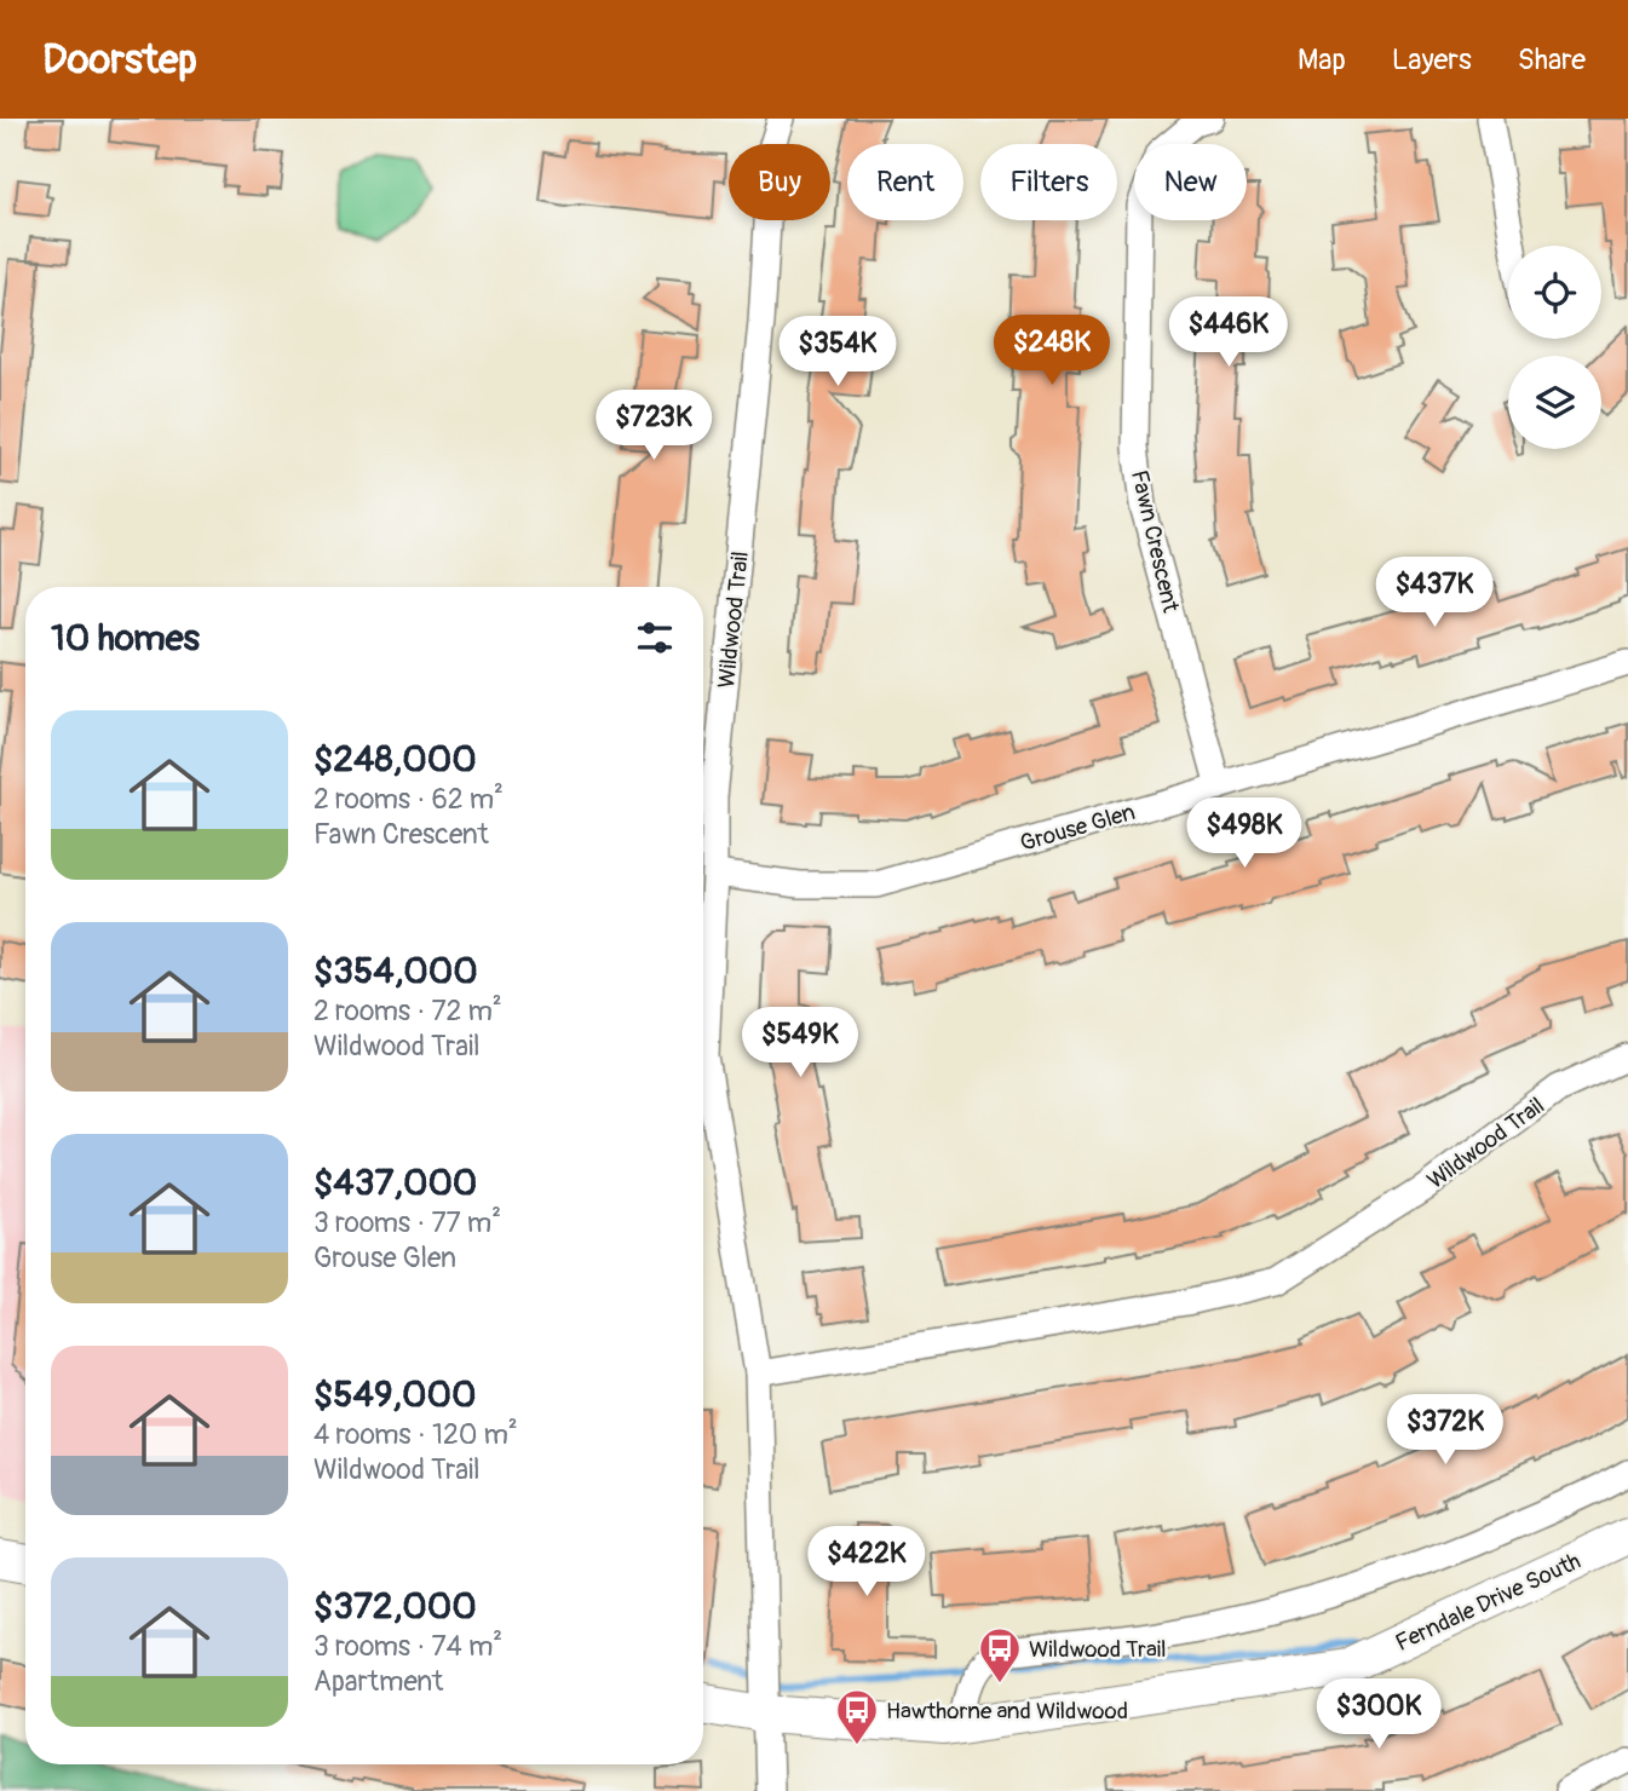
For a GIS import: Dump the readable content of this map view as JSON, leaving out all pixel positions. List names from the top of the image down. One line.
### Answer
{"streets":{"main road":["Ferndale Drive South"],"street":["Fawn Crescent","Wildwood Trail","Grouse Glen"]},"crossings":[["Fawn Crescent","Grouse Glen"],["Wildwood Trail","Grouse Glen"],["Wildwood Trail","Ferndale Drive South"]],"places":{"bus stop":["Wildwood Trail","Hawthorne and Wildwood"]},"page":{"header":"Doorstep","nav":["Map","Layers","Share"],"chip":["Buy","Rent","Filters","New"],"price":["$446K","$248K","$354K","$723K","$437K","$498K","$549K","$372K","$422K","$300K"],"heading":"10 homes","list":[{"name":"$248,000","note":"2 rooms · 62 m² · Fawn Crescent"},{"name":"$354,000","note":"2 rooms · 72 m² · Wildwood Trail"},{"name":"$437,000","note":"3 rooms · 77 m² · Grouse Glen"},{"name":"$549,000","note":"4 rooms · 120 m² · Wildwood Trail"},{"name":"$372,000","note":"3 rooms · 74 m² · Apartment"}]}}
